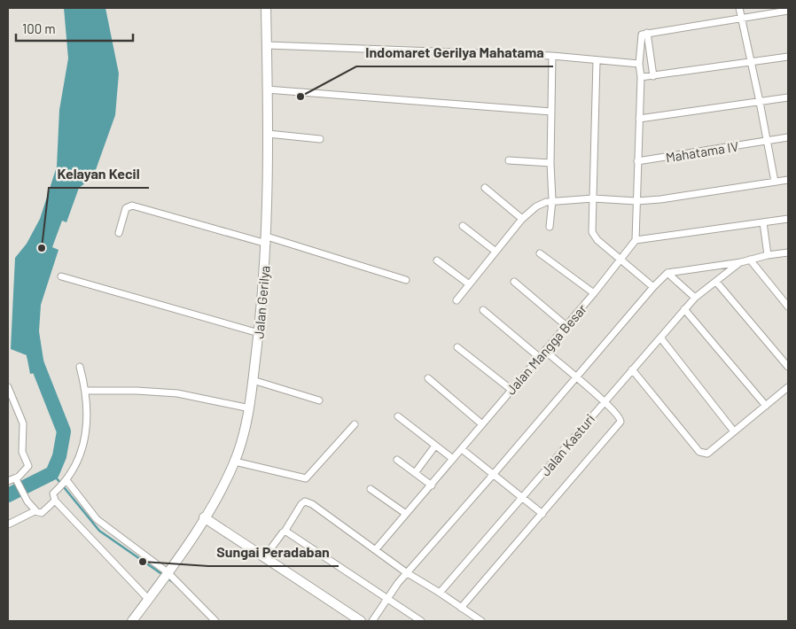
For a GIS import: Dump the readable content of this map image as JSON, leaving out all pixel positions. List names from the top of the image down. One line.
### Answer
{"streets":{"street":["Mahatama IV","Jalan Gerilya","Jalan Mangga Besar","Jalan Kasturi"]},"places":["Indomaret Gerilya Mahatama","Kelayan Kecil","Sungai Peradaban"],"scale_bar":"100 m"}
